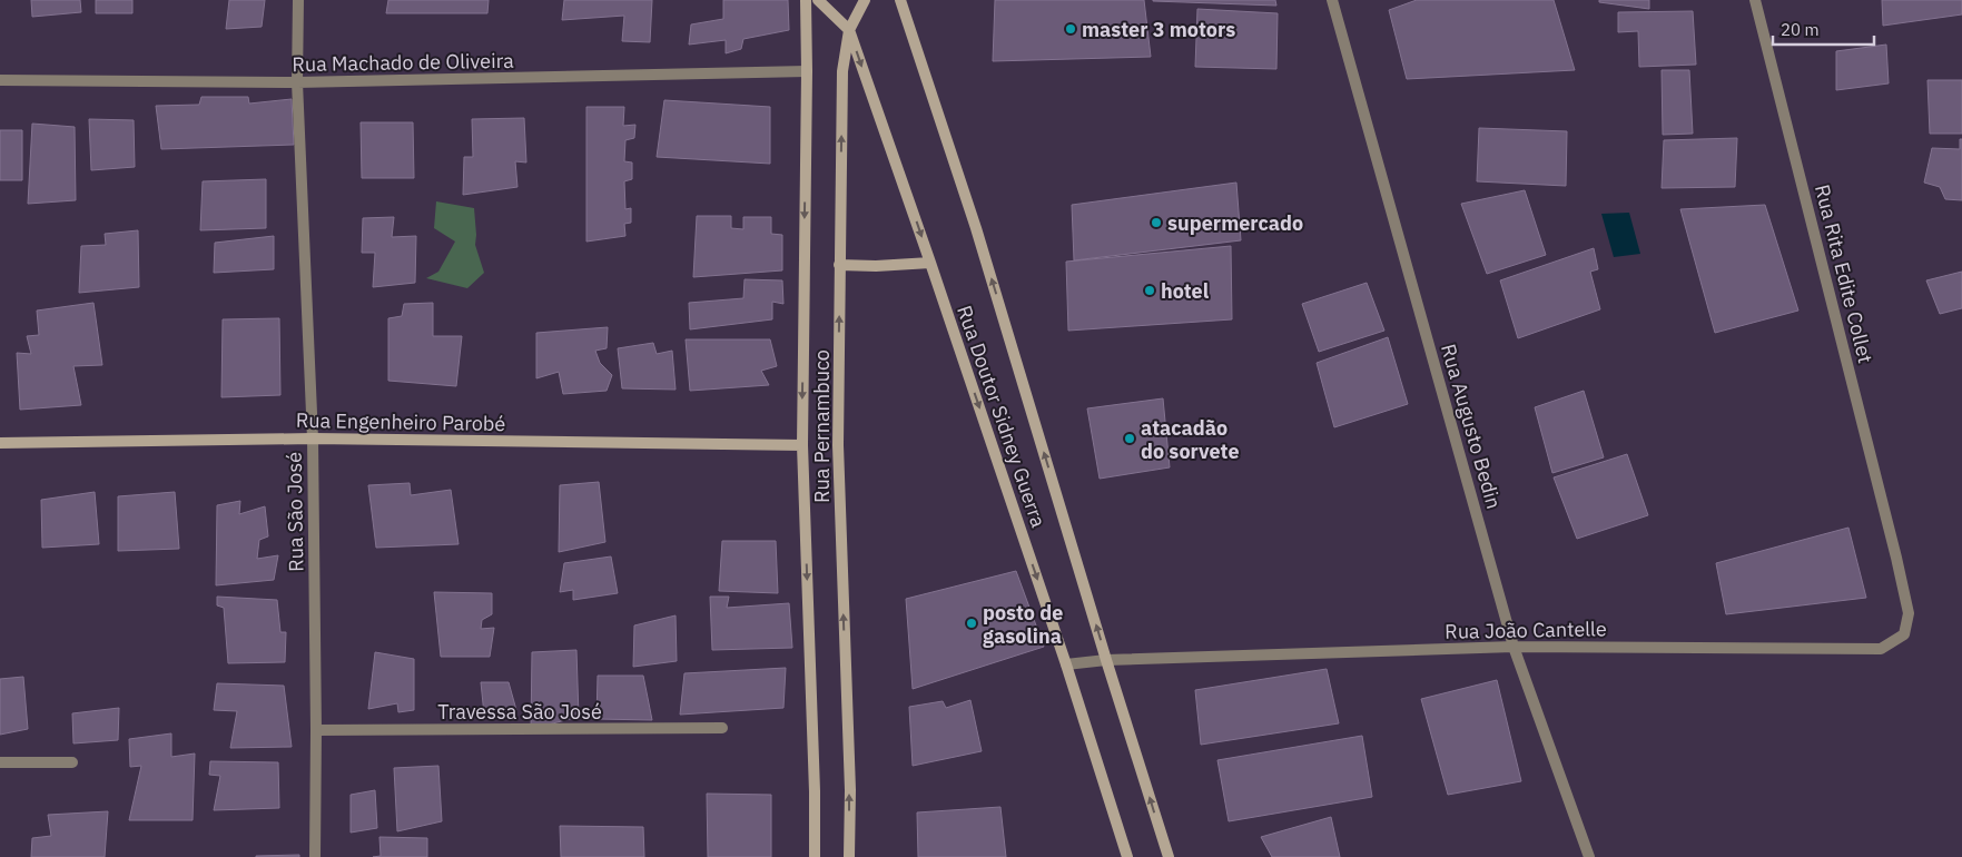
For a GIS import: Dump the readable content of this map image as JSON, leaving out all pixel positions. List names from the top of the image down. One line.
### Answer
{"streets":{"main road":["Rua Doutor Sidney Guerra","Rua Engenheiro Parobé","Rua Pernambuco"],"street":["Rua Machado de Oliveira","Rua Rita Edite Collet","Rua Augusto Bedin","Rua São José","Rua João Cantelle","Travessa São José"]},"crossings":[["Rua Machado de Oliveira","Rua Pernambuco"],["Rua Machado de Oliveira","Rua São José"],["Rua Rita Edite Collet","Rua João Cantelle"],["Rua Doutor Sidney Guerra","Rua Pernambuco"],["Rua Doutor Sidney Guerra","Rua João Cantelle"],["Rua Engenheiro Parobé","Rua Pernambuco"],["Rua Engenheiro Parobé","Rua São José"],["Rua Augusto Bedin","Rua João Cantelle"],["Rua São José","Travessa São José"]],"places":["master 3 motors","supermercado","hotel","atacadão do sorvete","posto de gasolina"],"scale_bar":"20 m"}
